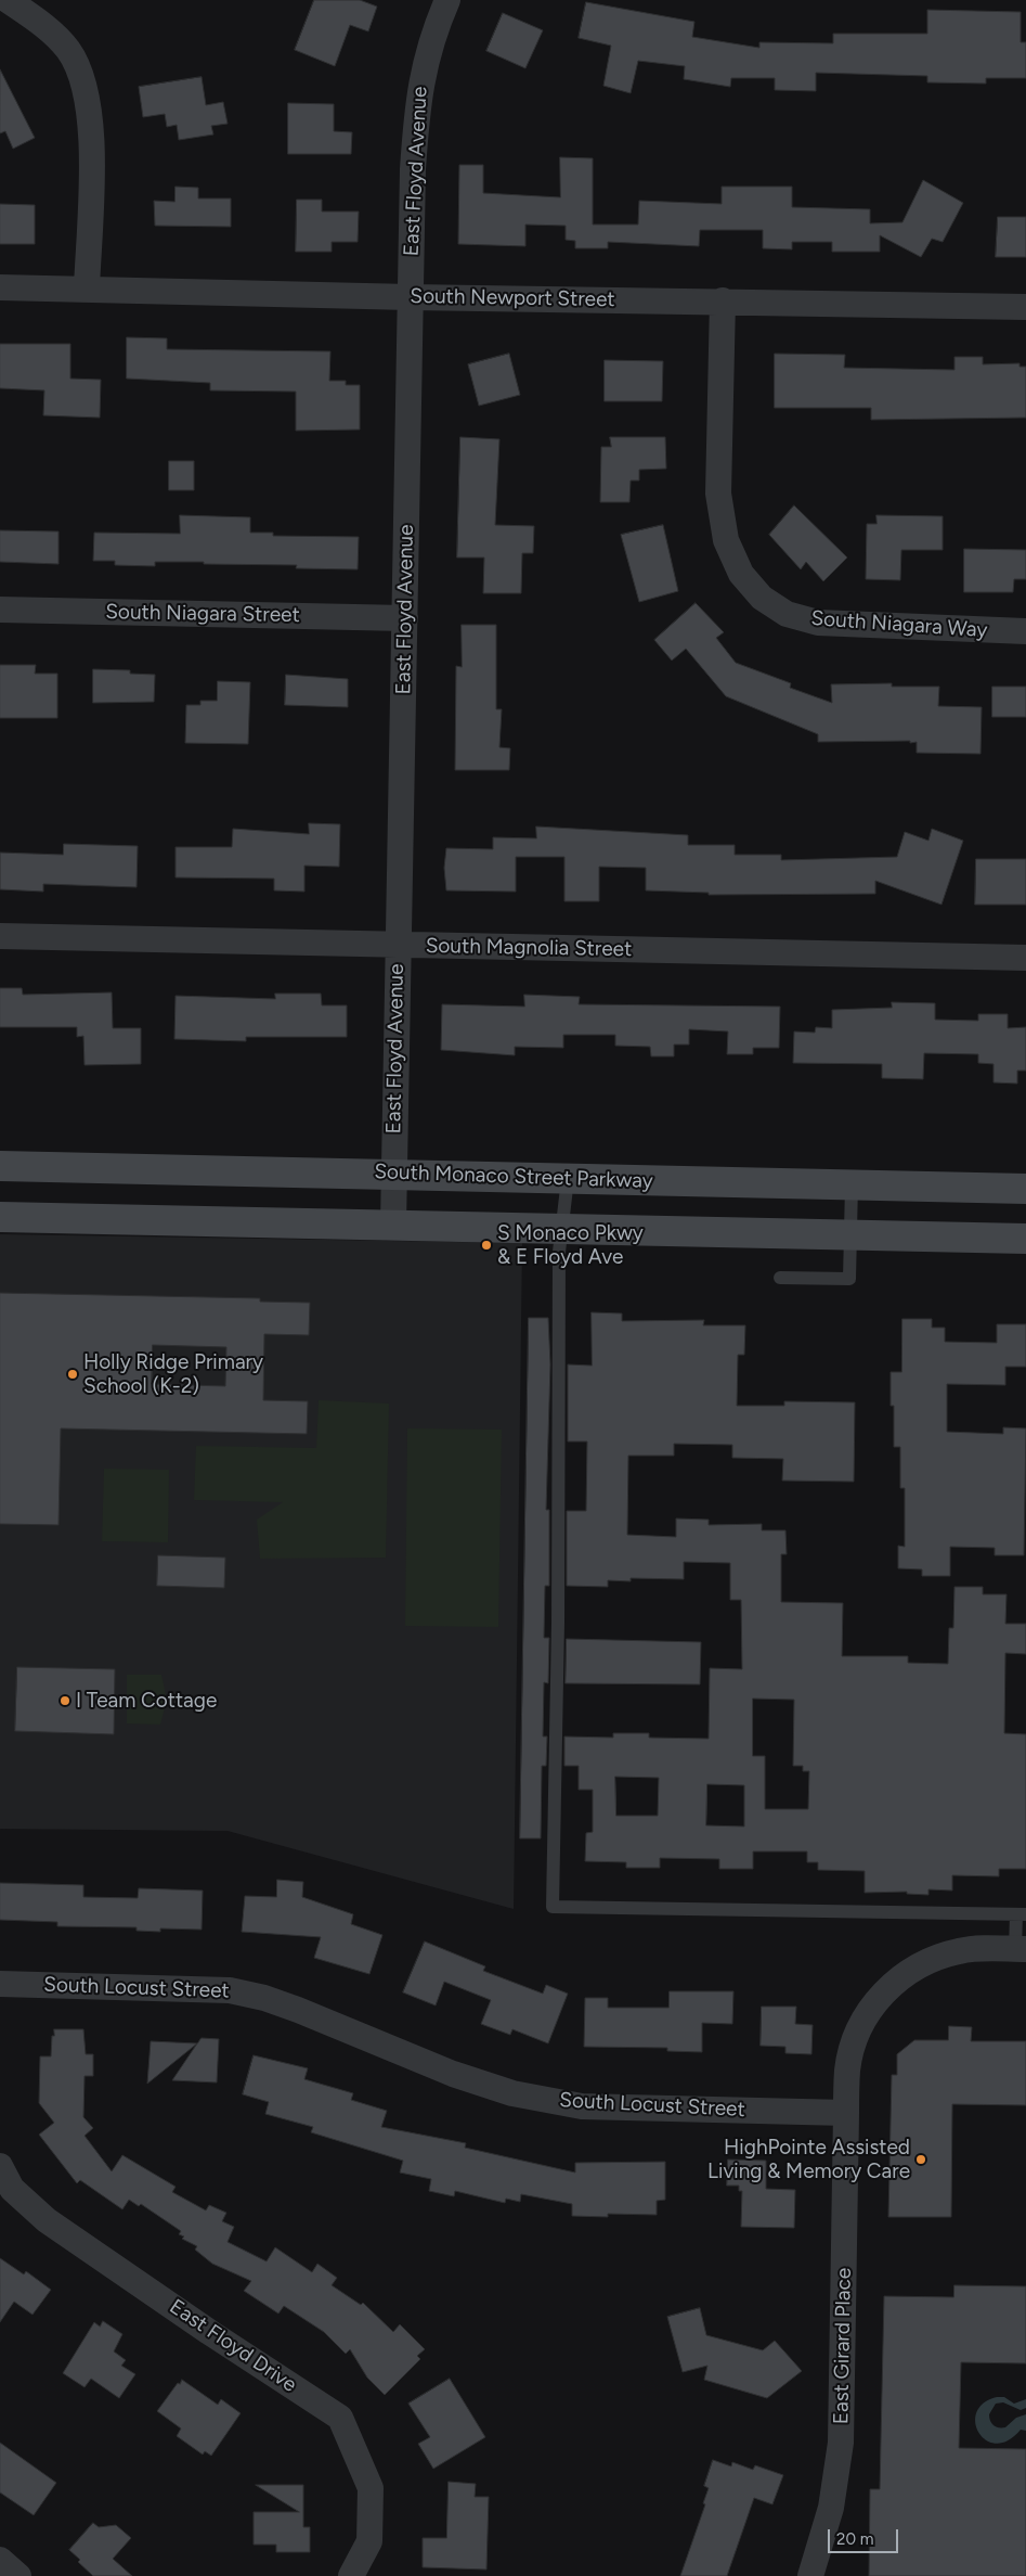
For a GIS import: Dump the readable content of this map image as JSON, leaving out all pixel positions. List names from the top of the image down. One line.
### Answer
{"streets":{"main road":["South Monaco Street Parkway"],"street":["East Floyd Avenue","South Newport Street","South Niagara Street","South Niagara Way","South Magnolia Street","South Locust Street","East Floyd Drive","East Girard Place"]},"crossings":[["East Floyd Avenue","South Newport Street"],["East Floyd Avenue","South Niagara Street"],["East Floyd Avenue","South Magnolia Street"],["East Floyd Avenue","South Monaco Street Parkway"],["South Newport Street","South Niagara Way"],["South Locust Street","East Girard Place"]],"places":["S Monaco Pkwy & E Floyd Ave","Holly Ridge Primary School (K-2)","I Team Cottage","HighPointe Assisted Living & Memory Care"],"scale_bar":"20 m"}
